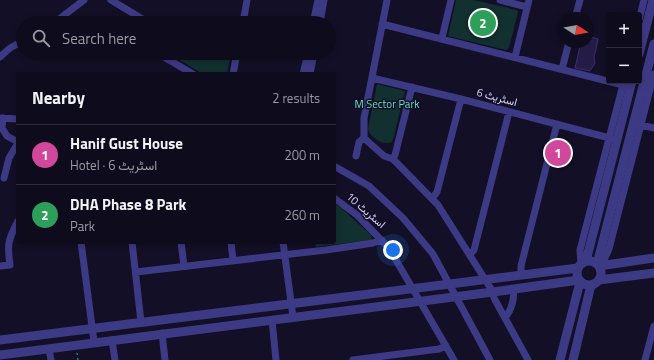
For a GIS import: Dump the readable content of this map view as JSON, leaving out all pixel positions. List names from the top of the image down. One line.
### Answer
{"streets":{"street":["اسٹریٹ 6","اسٹریٹ 10"]},"parks":["M Sector Park"],"north":"right","page":{"pins":["2","1"],"map_buttons":["+","−"],"search":"Search here","heading":["Nearby","2 results"],"list":[{"mark":"1","name":"Hanif Gust House","note":"Hotel · اسٹریٹ 6","value":"200 m"},{"mark":"2","name":"DHA Phase 8 Park","note":"Park","value":"260 m"}]}}
